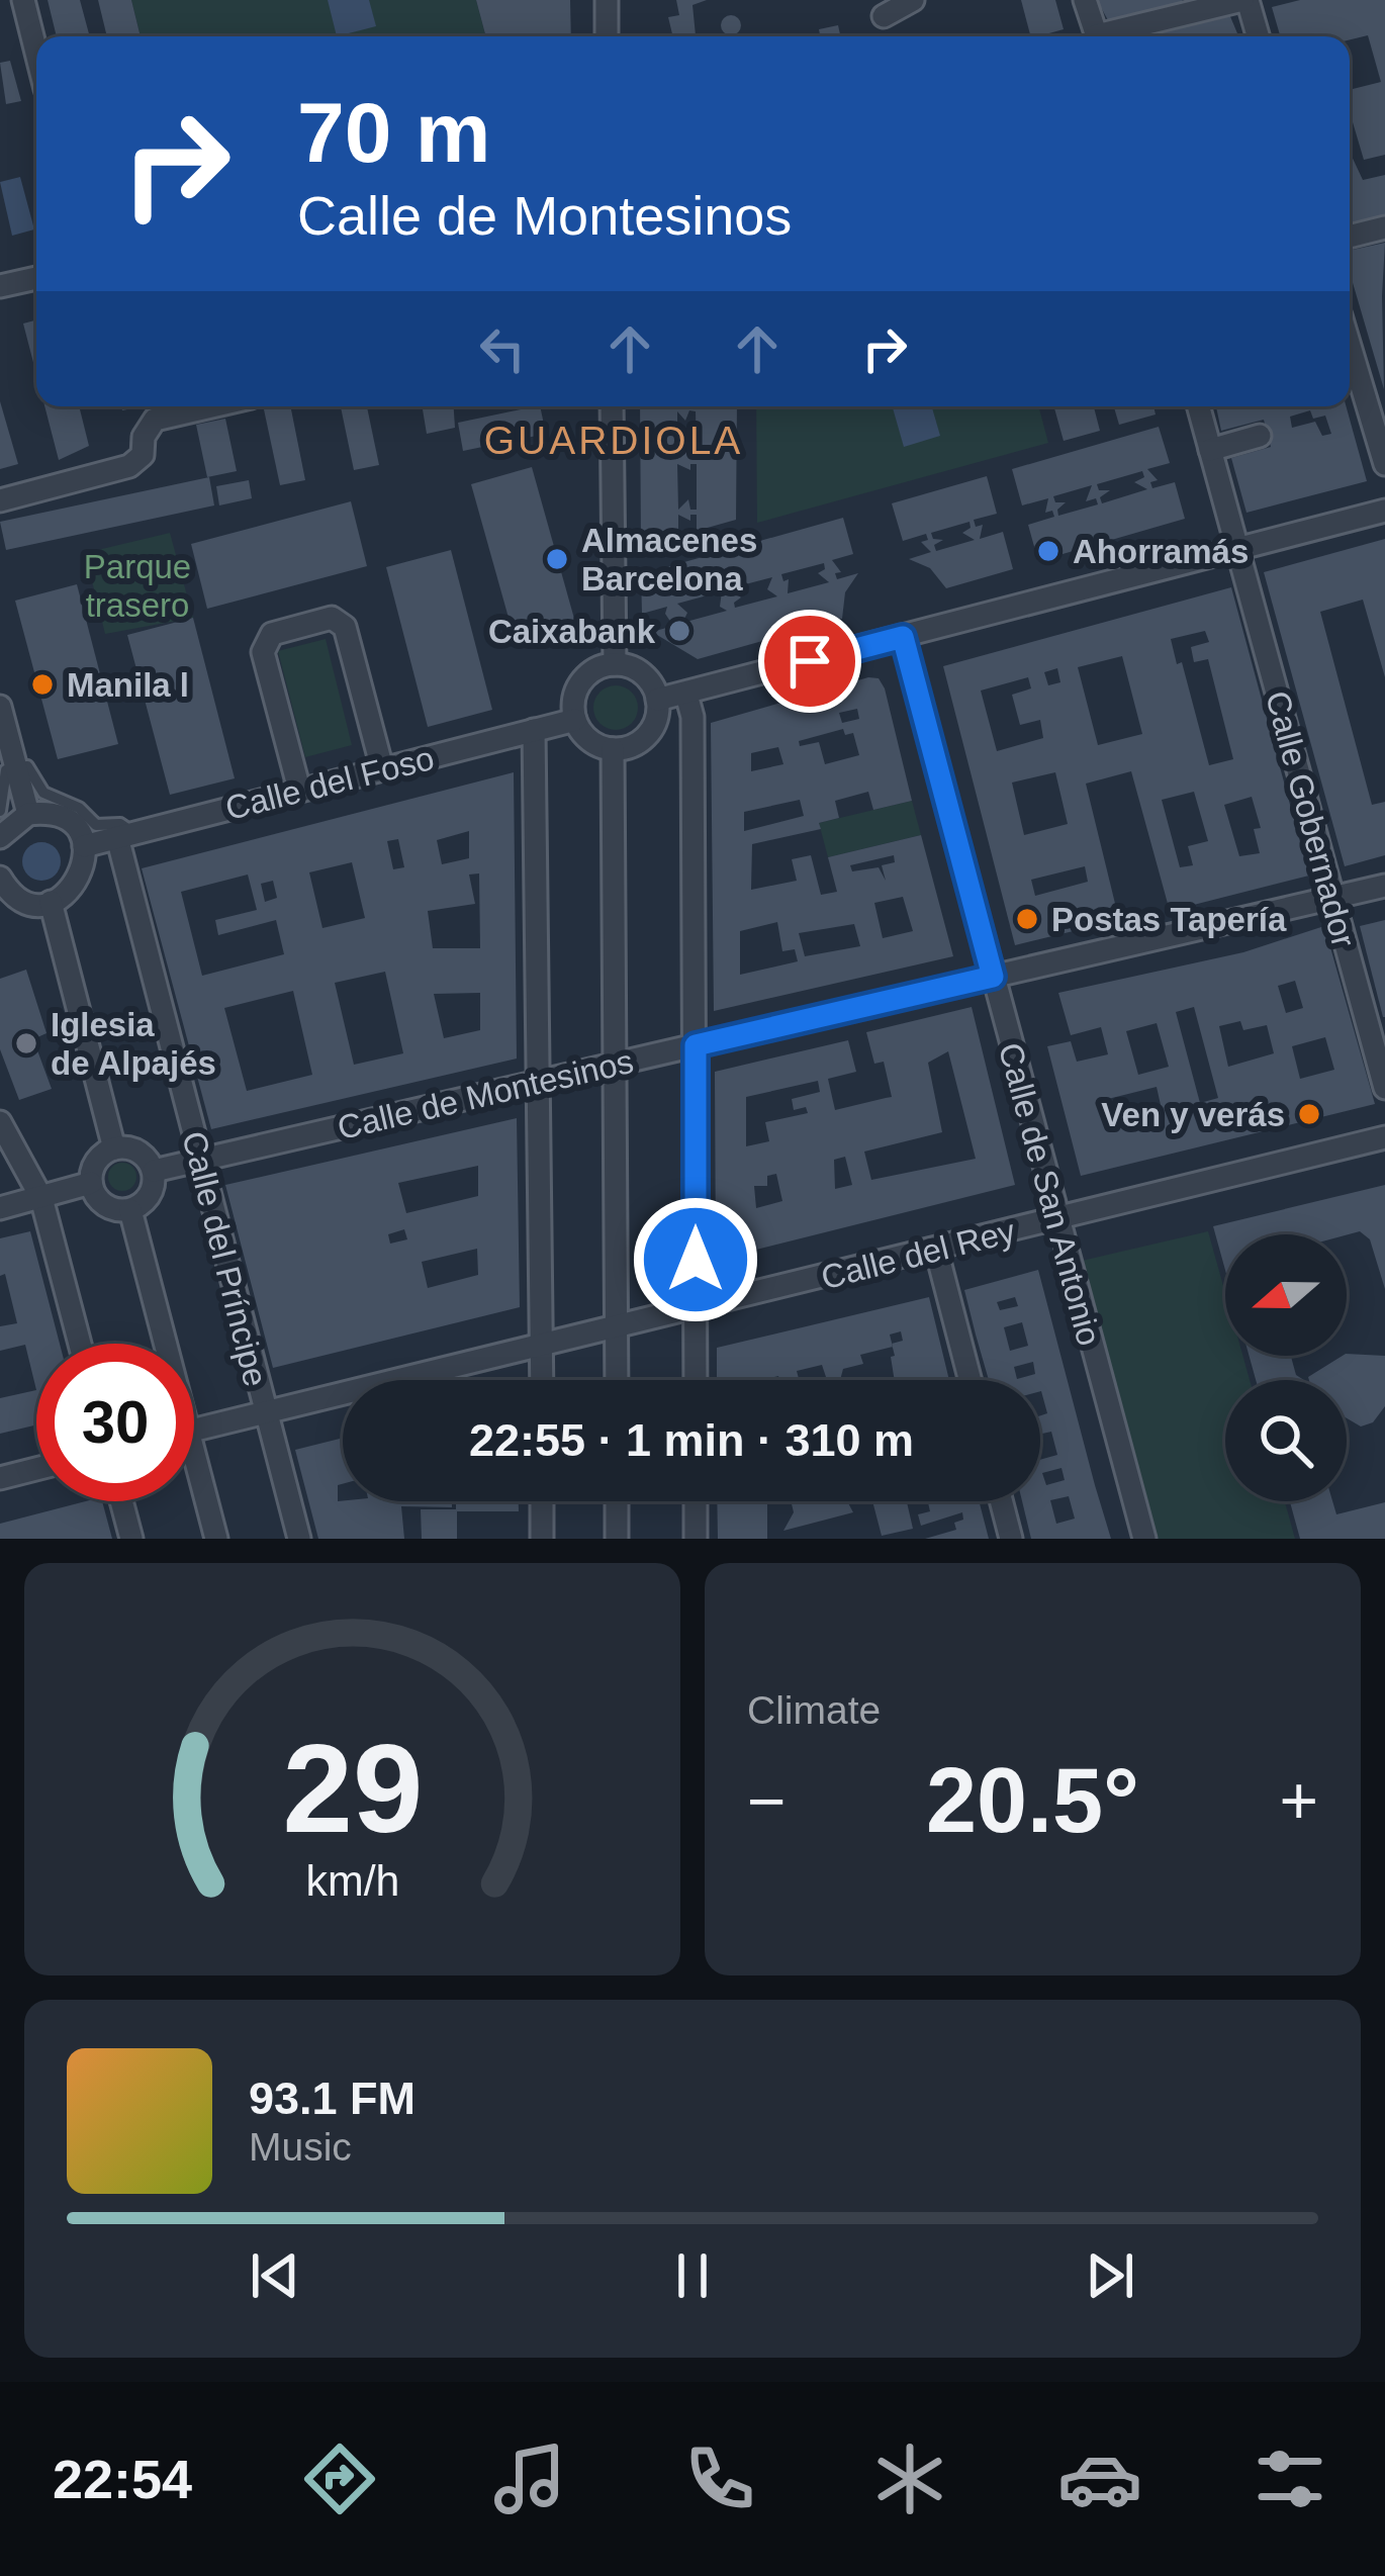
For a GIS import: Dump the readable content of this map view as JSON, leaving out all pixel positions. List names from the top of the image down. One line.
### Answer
{"streets":{"street":["Calle del Foso","Calle Gobernador","Calle de Montesinos","Calle de San Antonio","Calle del Rey","Calle del Príncipe"]},"crossings":[["Calle del Foso","Calle del Príncipe"],["Calle Gobernador","Calle de Montesinos"],["Calle de Montesinos","Calle de San Antonio"],["Calle de Montesinos","Calle del Príncipe"],["Calle de San Antonio","Calle del Rey"],["Calle del Rey","Calle del Príncipe"]],"districts":["GUARDIOLA"],"parks":["Parque trasero"],"places":["Ahorramás","Almacenes Barcelona","Caixabank","Manila l","Postas Tapería","Iglesia de Alpajés","Ven y verás"],"north":"left","page":{"turn":["70 m","Calle de Montesinos"],"limit":"30","trip":"22:55 · 1 min · 310 m","tile":"Climate","heat":["−","20.5°","+"],"song":["93.1 FM","Music"],"tabs":"22:54","gauge":["29","km/h"]}}
